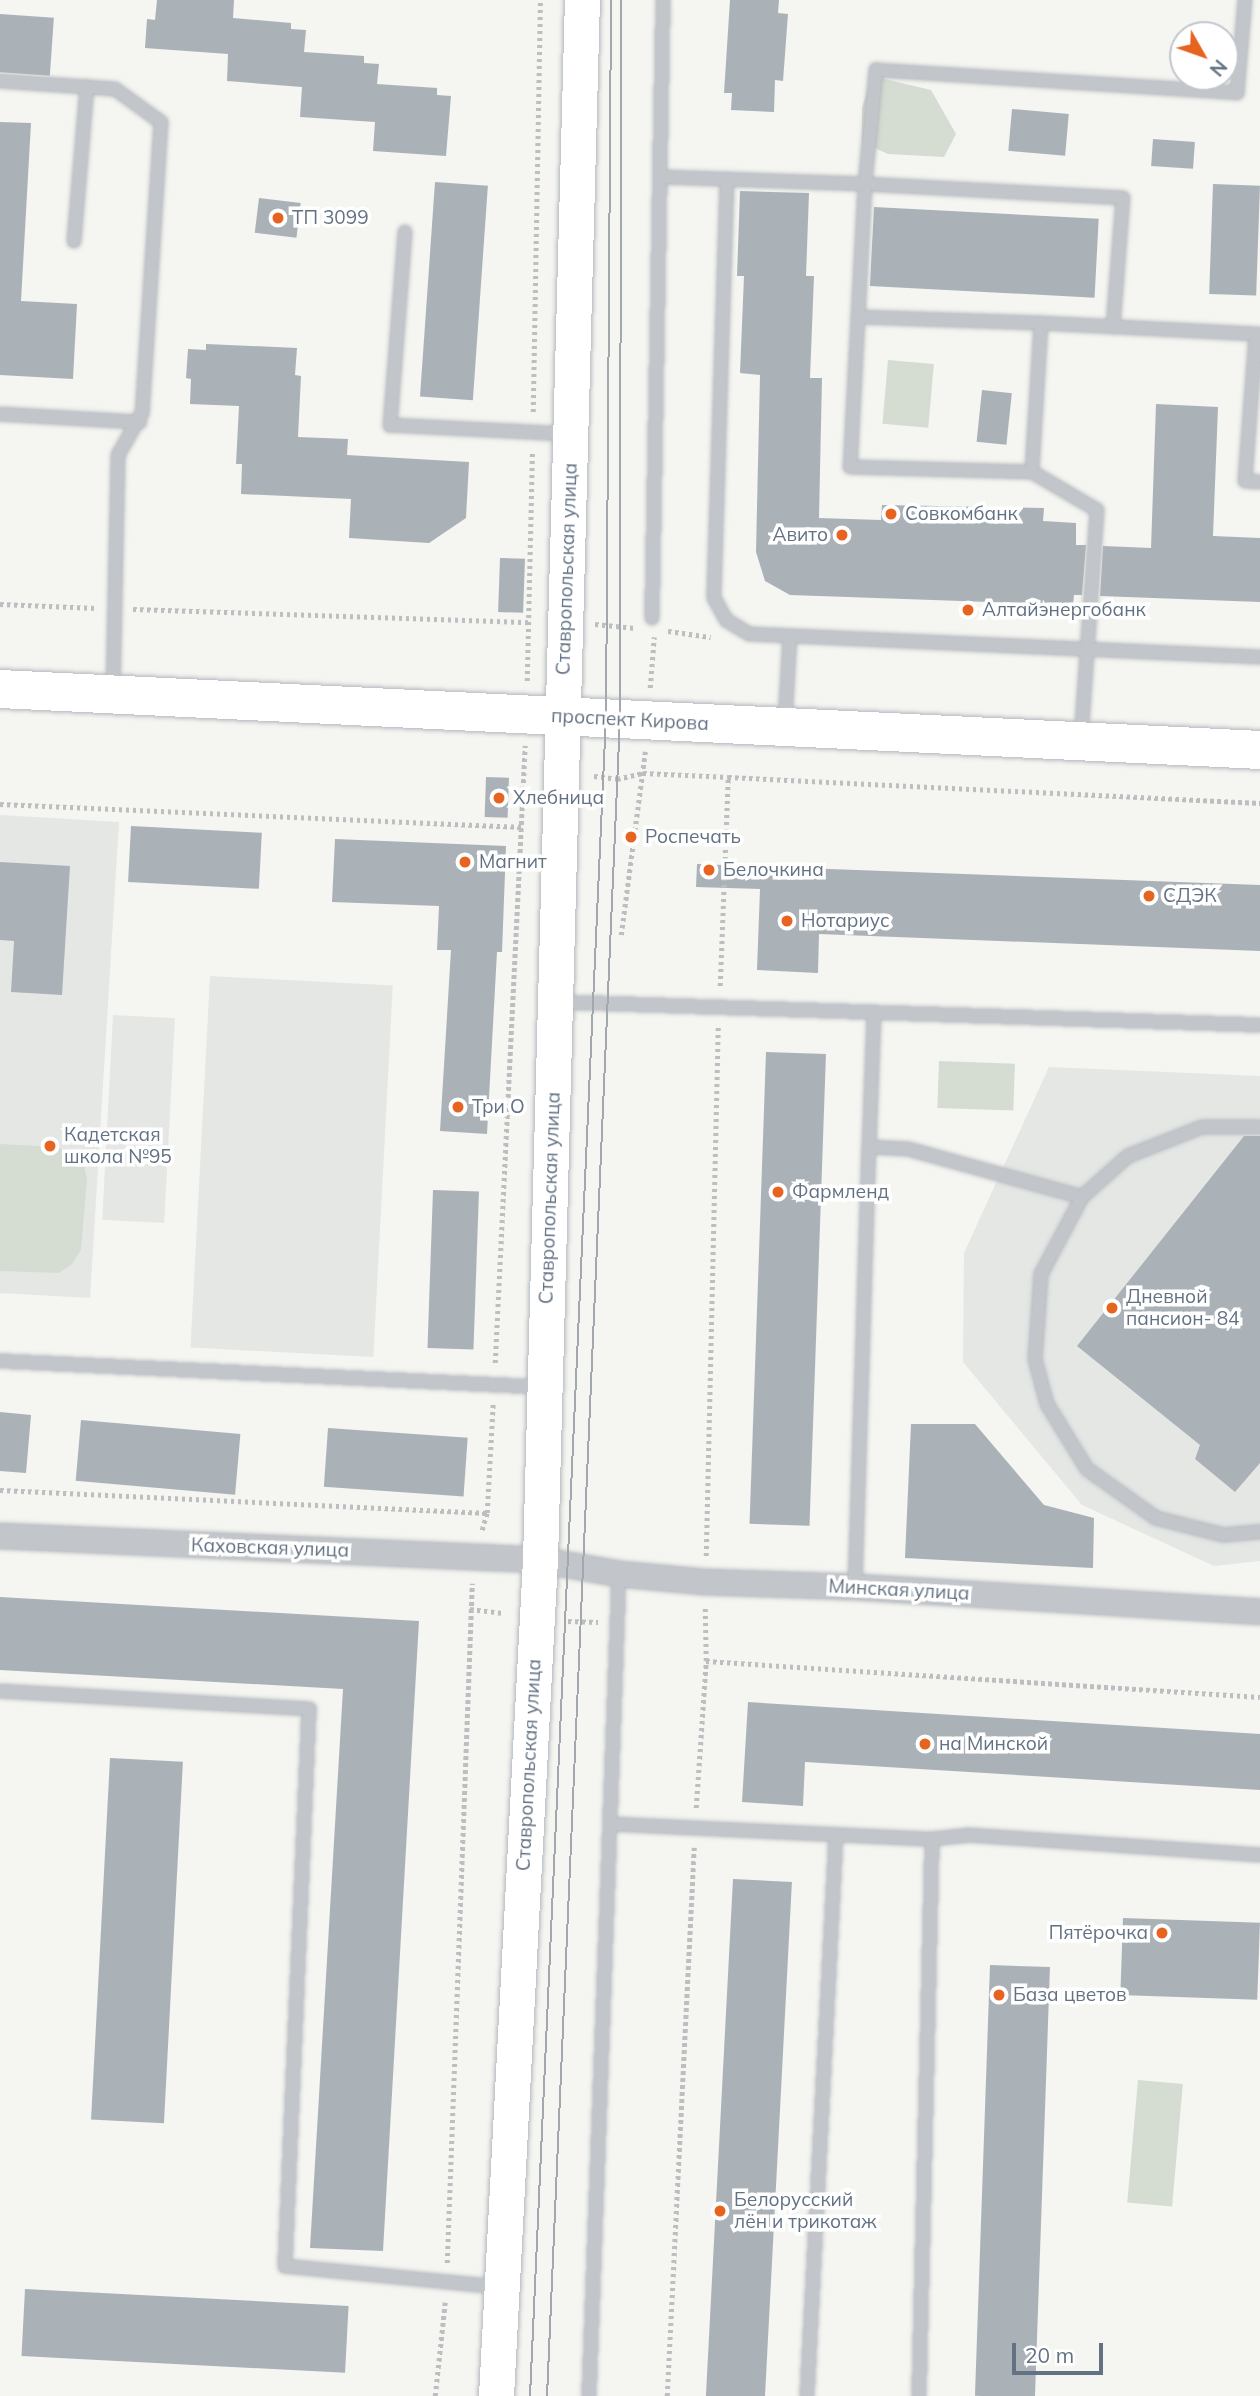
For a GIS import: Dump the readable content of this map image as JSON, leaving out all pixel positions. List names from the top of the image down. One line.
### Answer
{"streets":{"main road":["проспект Кирова"],"street":["Ставропольская улица","Каховская улица","Минская улица"]},"crossings":[["Ставропольская улица","проспект Кирова"],["Ставропольская улица","Каховская улица"],["Ставропольская улица","Минская улица"],["Каховская улица","Минская улица"]],"places":["ТП 3099","Совкомбанк","Авито","Алтайэнергобанк","Хлебница","Роспечать","Магнит","Белочкина","СДЭК","Нотариус","Три О","Кадетская школа №95","Фармленд","Дневной пансион- 84","на Минской","Пятёрочка","База цветов","Белорусский лён и трикотаж"],"scale_bar":"20 m","north":"bottom right"}
